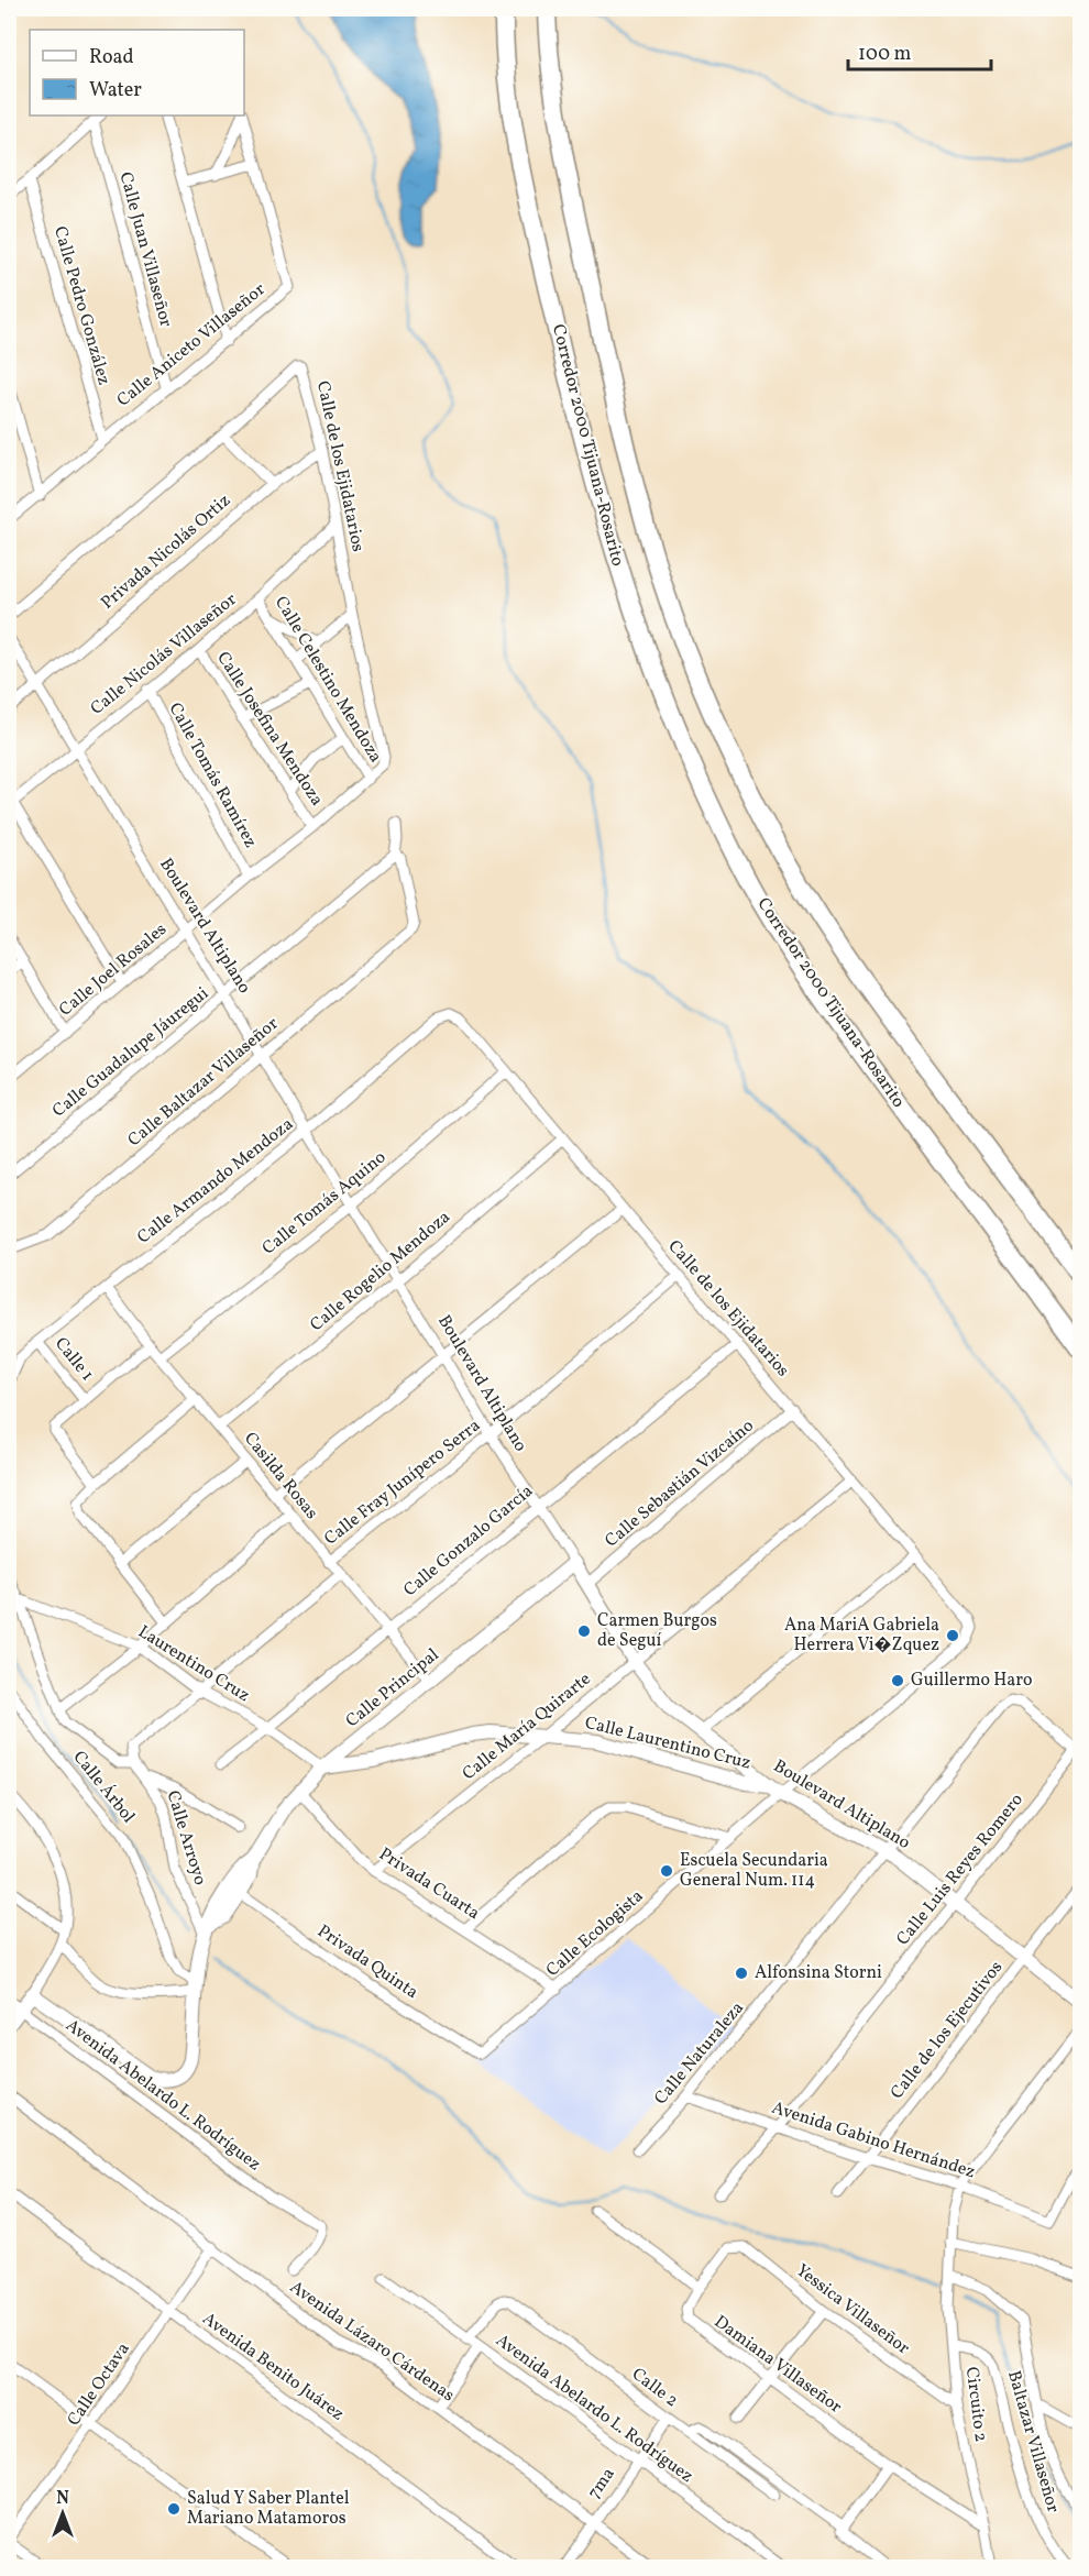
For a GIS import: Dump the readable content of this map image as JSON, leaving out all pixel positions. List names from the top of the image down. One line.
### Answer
{"streets":{"highway":["Corredor 2000 Tijuana-Rosarito"],"street":["Calle Juan Villaseñor","Calle Pedro González","Calle Aniceto Villaseñor","Calle de los Ejidatarios","Privada Nicolás Ortiz","Calle Nicolás Villaseñor","Calle Celestino Mendoza","Calle Josefina Mendoza","Calle Tomás Ramírez","Boulevard Altiplano","Calle Joel Rosales","Calle Guadalupe Jáuregui","Calle Baltazar Villaseñor","Calle Armando Mendoza","Calle Tomás Aquino","Calle Rogelio Mendoza","Calle 1","Casilda Rosas","Calle Fray Junípero Serra","Calle Sebastián Vizcaíno","Calle Gonzalo García","Laurentino Cruz","Calle Principal","Calle María Quirarte","Calle Laurentino Cruz","Calle Árbol","Calle Arroyo","Calle Luis Reyes Romero","Privada Cuarta","Calle Ecologista","Privada Quinta","Calle de los Ejecutivos","Calle Naturaleza","Avenida Abelardo L. Rodríguez","Avenida Gabino Hernández","Yessica Villaseñor","Avenida Lázaro Cárdenas","Damiana Villaseñor","Avenida Benito Juárez","Calle Octava","Calle 2","Circuito 2","Baltazar Villaseñor","7ma"]},"crossings":[["Calle Juan Villaseñor","Calle Aniceto Villaseñor"],["Calle Pedro González","Calle Aniceto Villaseñor"],["Calle de los Ejidatarios","Privada Nicolás Ortiz"],["Calle de los Ejidatarios","Calle Nicolás Villaseñor"],["Calle de los Ejidatarios","Calle Joel Rosales"],["Calle de los Ejidatarios","Calle Armando Mendoza"],["Calle de los Ejidatarios","Calle Tomás Aquino"],["Calle de los Ejidatarios","Calle Rogelio Mendoza"],["Calle de los Ejidatarios","Calle Fray Junípero Serra"],["Calle de los Ejidatarios","Calle Sebastián Vizcaíno"],["Calle de los Ejidatarios","Calle Gonzalo García"],["Calle de los Ejidatarios","Calle María Quirarte"],["Calle de los Ejidatarios","Calle Ecologista"],["Privada Nicolás Ortiz","Boulevard Altiplano"],["Calle Nicolás Villaseñor","Calle Celestino Mendoza"],["Calle Nicolás Villaseñor","Calle Josefina Mendoza"],["Calle Nicolás Villaseñor","Calle Tomás Ramírez"],["Calle Nicolás Villaseñor","Boulevard Altiplano"],["Calle Celestino Mendoza","Calle Joel Rosales"],["Calle Josefina Mendoza","Calle Joel Rosales"],["Calle Tomás Ramírez","Calle Joel Rosales"],["Boulevard Altiplano","Calle Joel Rosales"],["Boulevard Altiplano","Calle Guadalupe Jáuregui"],["Boulevard Altiplano","Calle Baltazar Villaseñor"],["Boulevard Altiplano","Calle Armando Mendoza"],["Boulevard Altiplano","Calle Tomás Aquino"],["Boulevard Altiplano","Calle Rogelio Mendoza"],["Boulevard Altiplano","Calle Fray Junípero Serra"],["Boulevard Altiplano","Calle Sebastián Vizcaíno"],["Boulevard Altiplano","Calle Gonzalo García"],["Boulevard Altiplano","Calle Principal"],["Boulevard Altiplano","Calle María Quirarte"],["Boulevard Altiplano","Calle Laurentino Cruz"],["Boulevard Altiplano","Calle Luis Reyes Romero"],["Boulevard Altiplano","Calle Ecologista"],["Boulevard Altiplano","Calle de los Ejecutivos"],["Boulevard Altiplano","Calle Naturaleza"],["Calle Guadalupe Jáuregui","Calle Baltazar Villaseñor"],["Calle Armando Mendoza","Calle 1"],["Calle Armando Mendoza","Casilda Rosas"],["Calle Tomás Aquino","Casilda Rosas"],["Calle Rogelio Mendoza","Casilda Rosas"],["Casilda Rosas","Calle Fray Junípero Serra"],["Casilda Rosas","Calle Gonzalo García"],["Casilda Rosas","Calle Principal"],["Calle Fray Junípero Serra","Laurentino Cruz"],["Calle Fray Junípero Serra","Calle Arroyo"],["Calle Gonzalo García","Laurentino Cruz"],["Laurentino Cruz","Calle Principal"],["Laurentino Cruz","Calle Laurentino Cruz"],["Calle Principal","Calle Laurentino Cruz"],["Calle Principal","Calle Árbol"],["Calle Principal","Calle Arroyo"],["Calle Principal","Privada Cuarta"],["Calle Principal","Privada Quinta"],["Calle María Quirarte","Calle Laurentino Cruz"],["Calle María Quirarte","Privada Cuarta"],["Calle Laurentino Cruz","Calle Ecologista"],["Calle Luis Reyes Romero","Calle Naturaleza"],["Calle Luis Reyes Romero","Avenida Gabino Hernández"],["Privada Cuarta","Calle Ecologista"],["Calle Ecologista","Privada Quinta"],["Calle de los Ejecutivos","Avenida Gabino Hernández"],["Calle Naturaleza","Avenida Gabino Hernández"],["Avenida Abelardo L. Rodríguez","Calle 2"],["Avenida Abelardo L. Rodríguez","7ma"],["Avenida Gabino Hernández","Circuito 2"],["Yessica Villaseñor","Damiana Villaseñor"],["Yessica Villaseñor","Circuito 2"],["Avenida Lázaro Cárdenas","Calle Octava"],["Avenida Lázaro Cárdenas","7ma"],["Damiana Villaseñor","Circuito 2"],["Avenida Benito Juárez","Calle Octava"],["Calle 2","7ma"],["Circuito 2","Baltazar Villaseñor"]],"places":["Carmen Burgos de Seguí","Ana MariA Gabriela Herrera Vi�Zquez","Guillermo Haro","Escuela Secundaria General Num. 114","Alfonsina Storni","Salud Y Saber Plantel Mariano Matamoros"],"legend":["Road","Water"],"scale_bar":"100 m","north":"top"}
